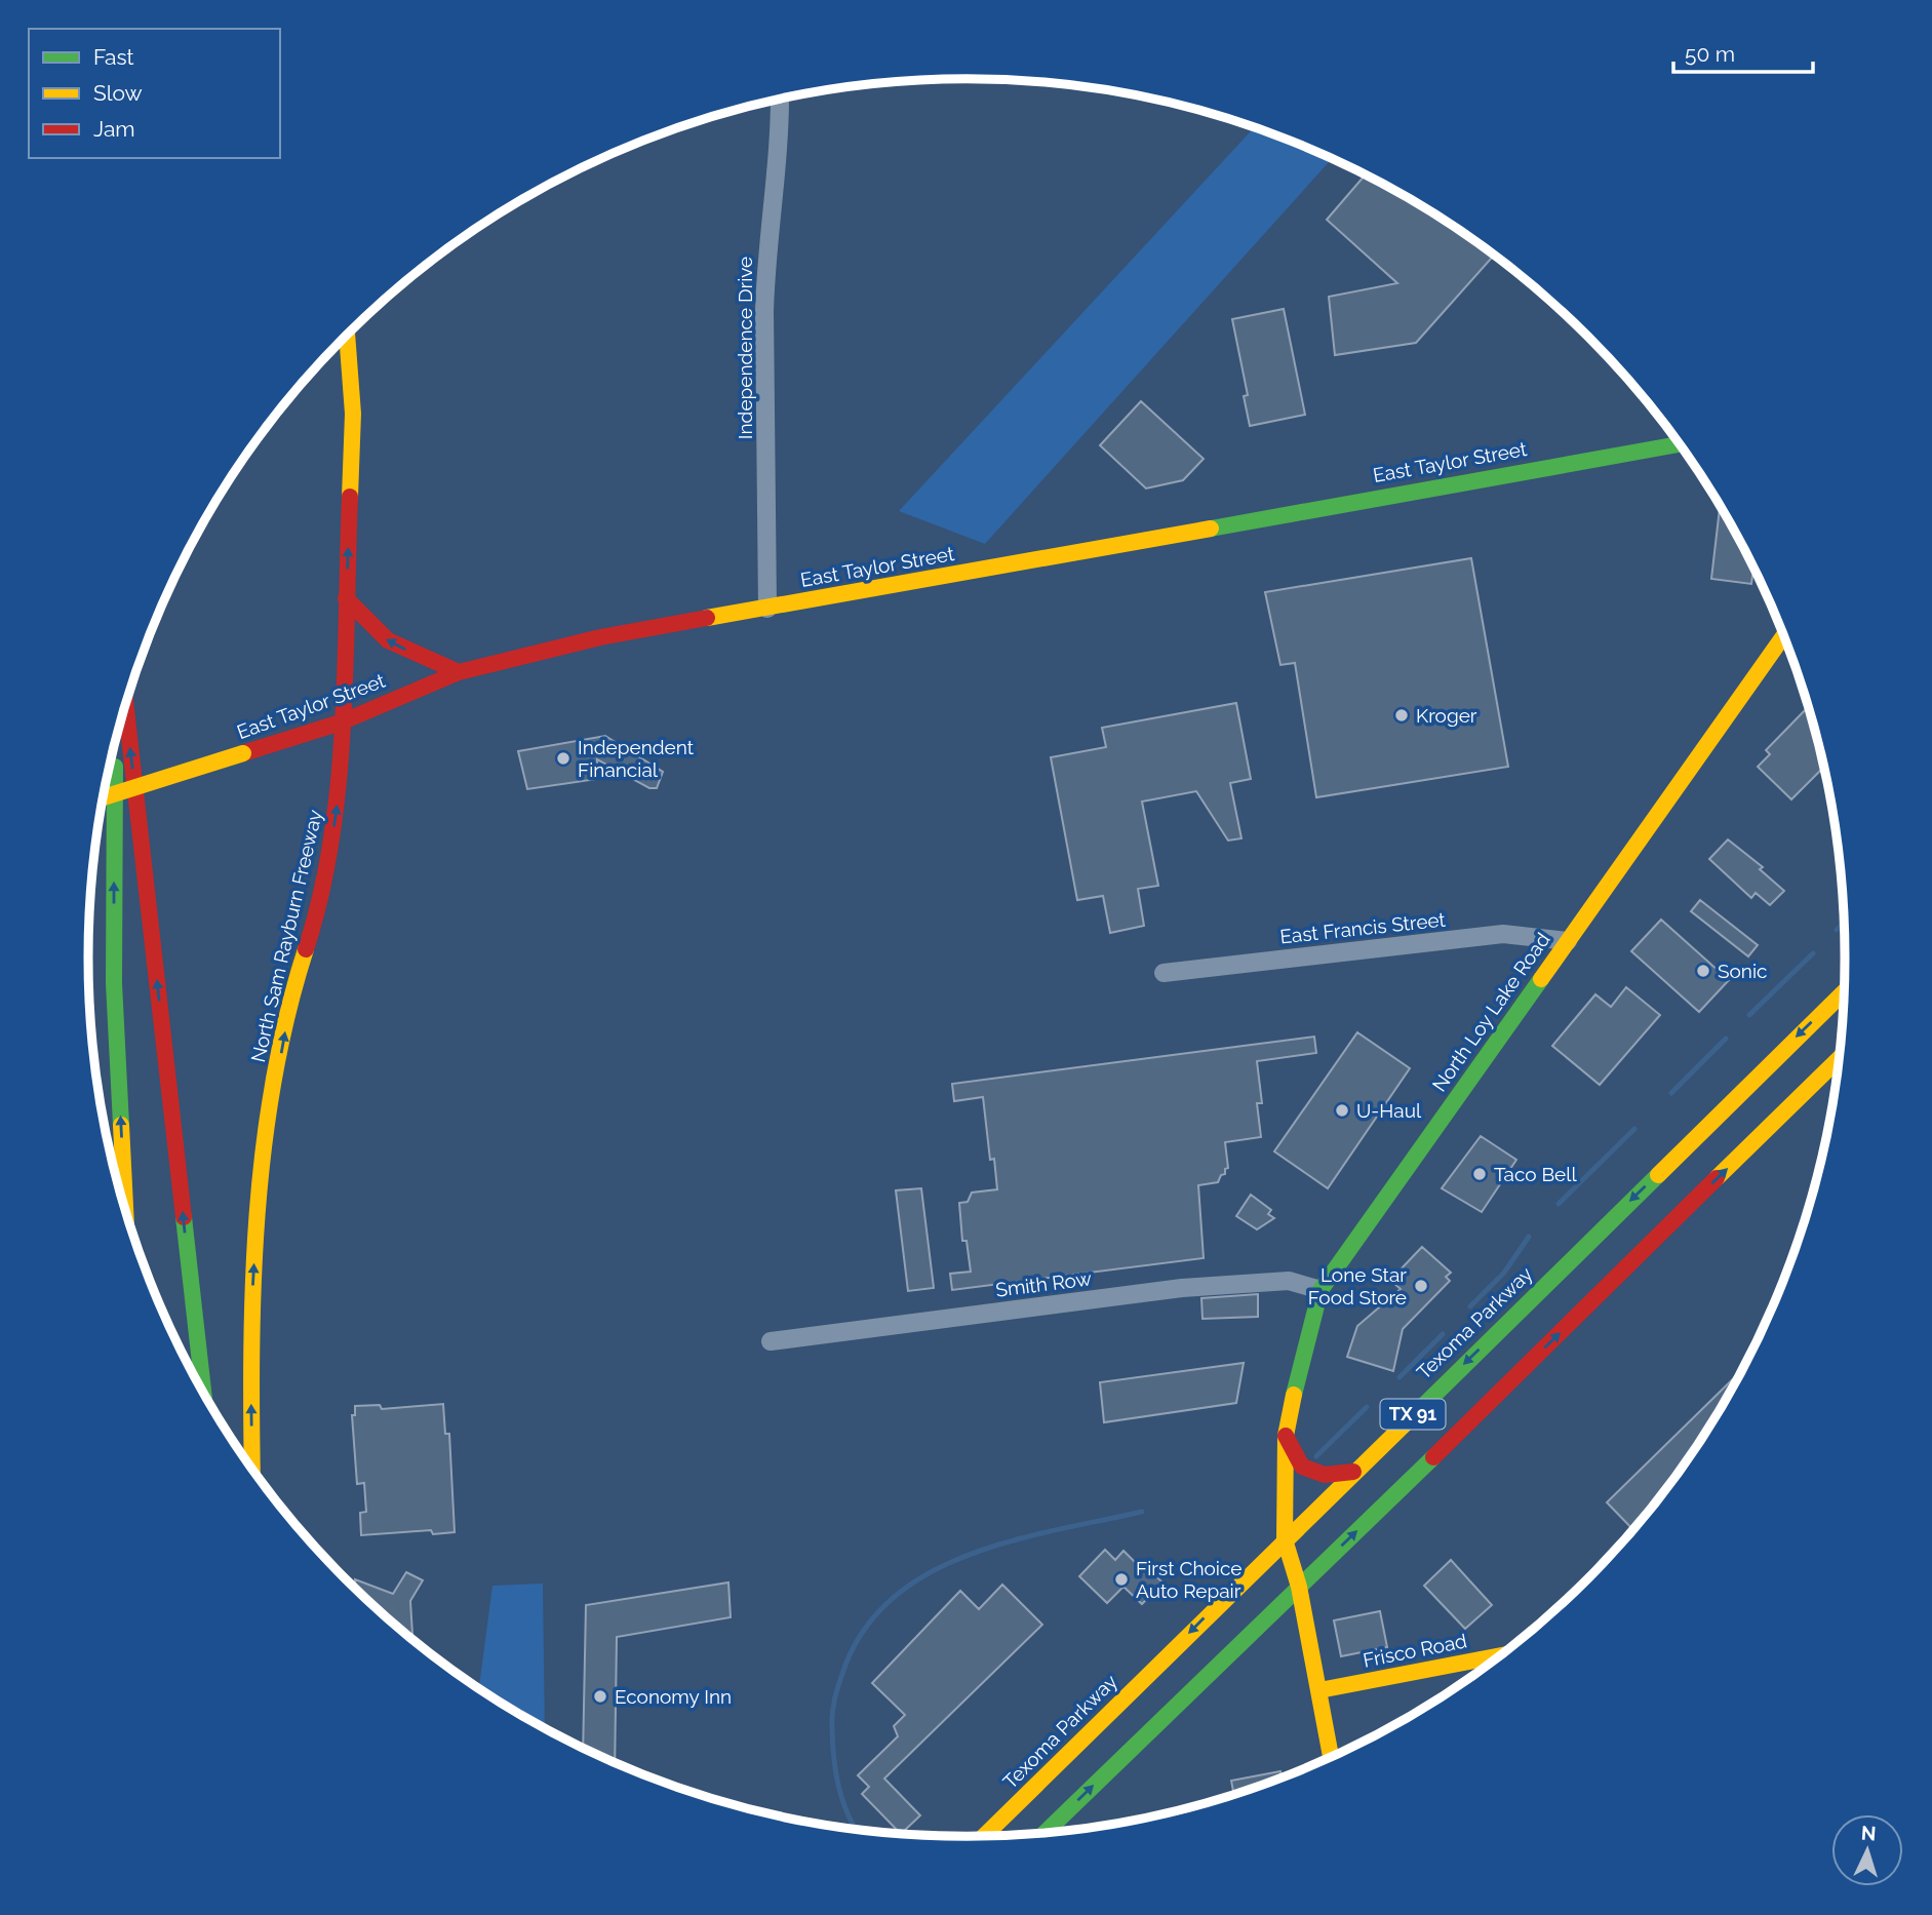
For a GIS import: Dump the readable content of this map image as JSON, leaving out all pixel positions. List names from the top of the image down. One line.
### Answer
{"streets":{"main road":["East Taylor Street","North Sam Rayburn Freeway","North Loy Lake Road","Texoma Parkway","TX 91","Frisco Road"],"street":["Independence Drive","East Francis Street","Smith Row"]},"crossings":[["Independence Drive","East Taylor Street"],["East Taylor Street","North Sam Rayburn Freeway"],["East Francis Street","North Loy Lake Road"],["North Loy Lake Road","Smith Row"],["North Loy Lake Road","Texoma Parkway"],["North Loy Lake Road","TX 91"],["North Loy Lake Road","Frisco Road"]],"places":["Kroger","Independent Financial","Sonic","U-Haul","Taco Bell","Lone Star Food Store","First Choice Auto Repair","Economy Inn"],"legend":["Fast","Slow","Jam"],"scale_bar":"50 m","north":"top"}
